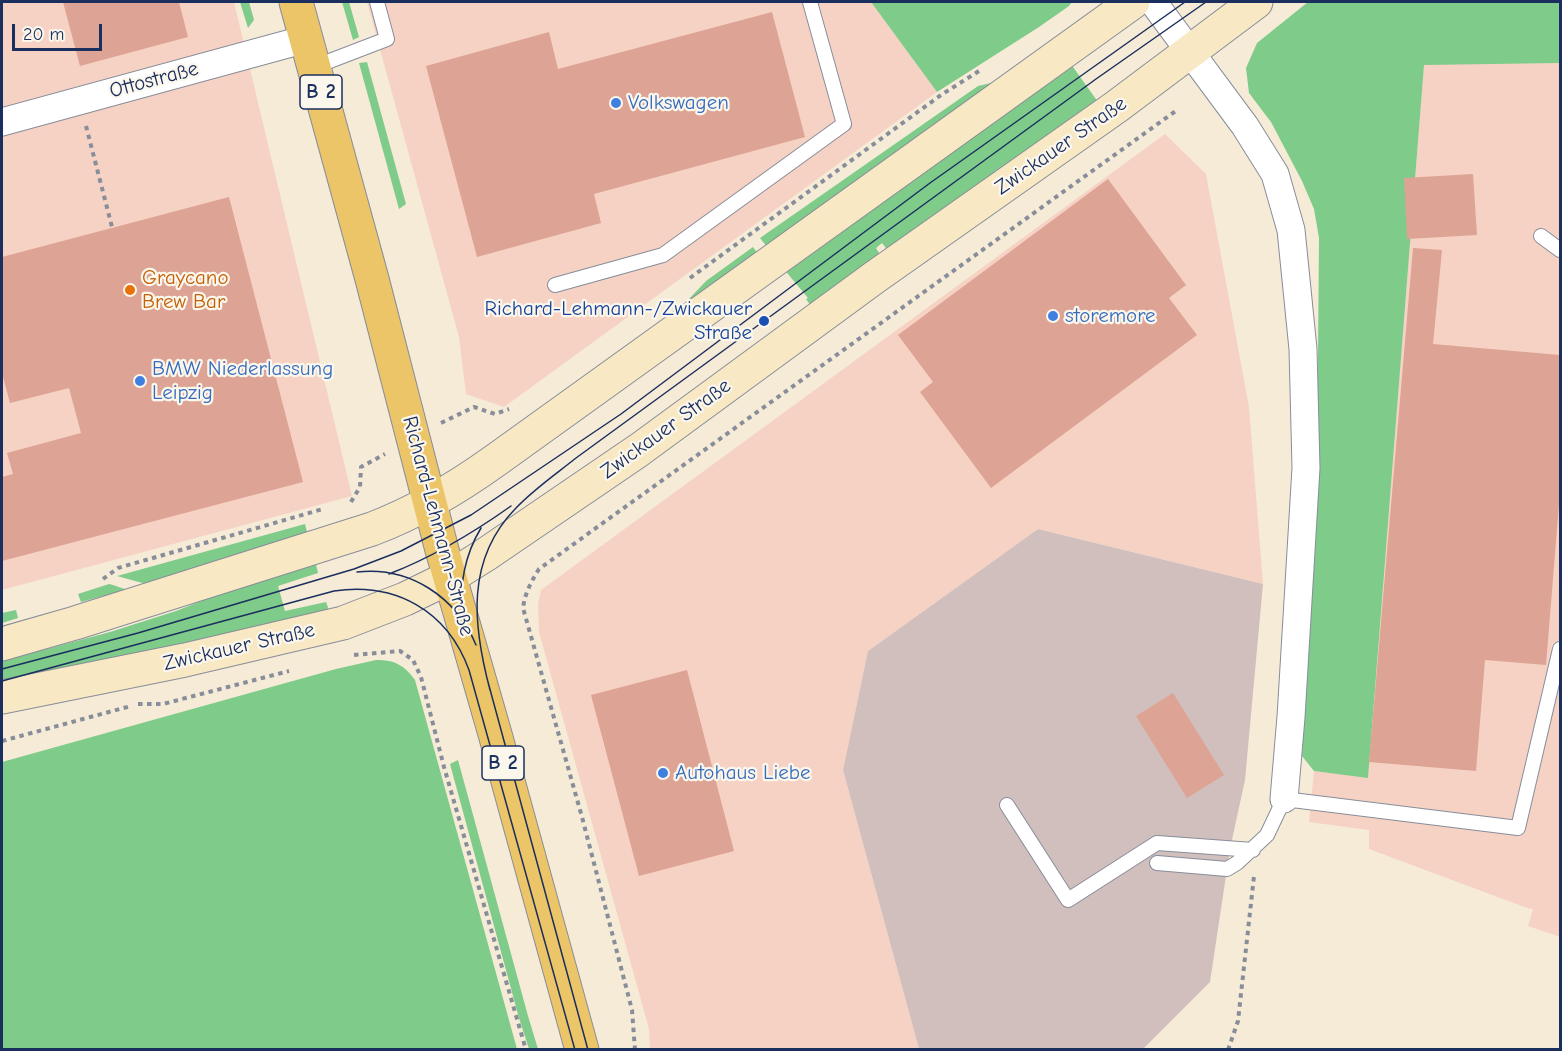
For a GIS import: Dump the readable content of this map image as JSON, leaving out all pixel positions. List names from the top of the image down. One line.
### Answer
{"streets":{"main road":["B 2","Zwickauer Straße","Richard-Lehmann-Straße"],"street":["Ottostraße"]},"crossings":[["Ottostraße","Richard-Lehmann-Straße"],["Zwickauer Straße","Richard-Lehmann-Straße"]],"places":["Volkswagen","Graycano Brew Bar","storemore","Richard-Lehmann-/Zwickauer Straße","BMW Niederlassung Leipzig","Autohaus Liebe"],"scale_bar":"20 m"}
